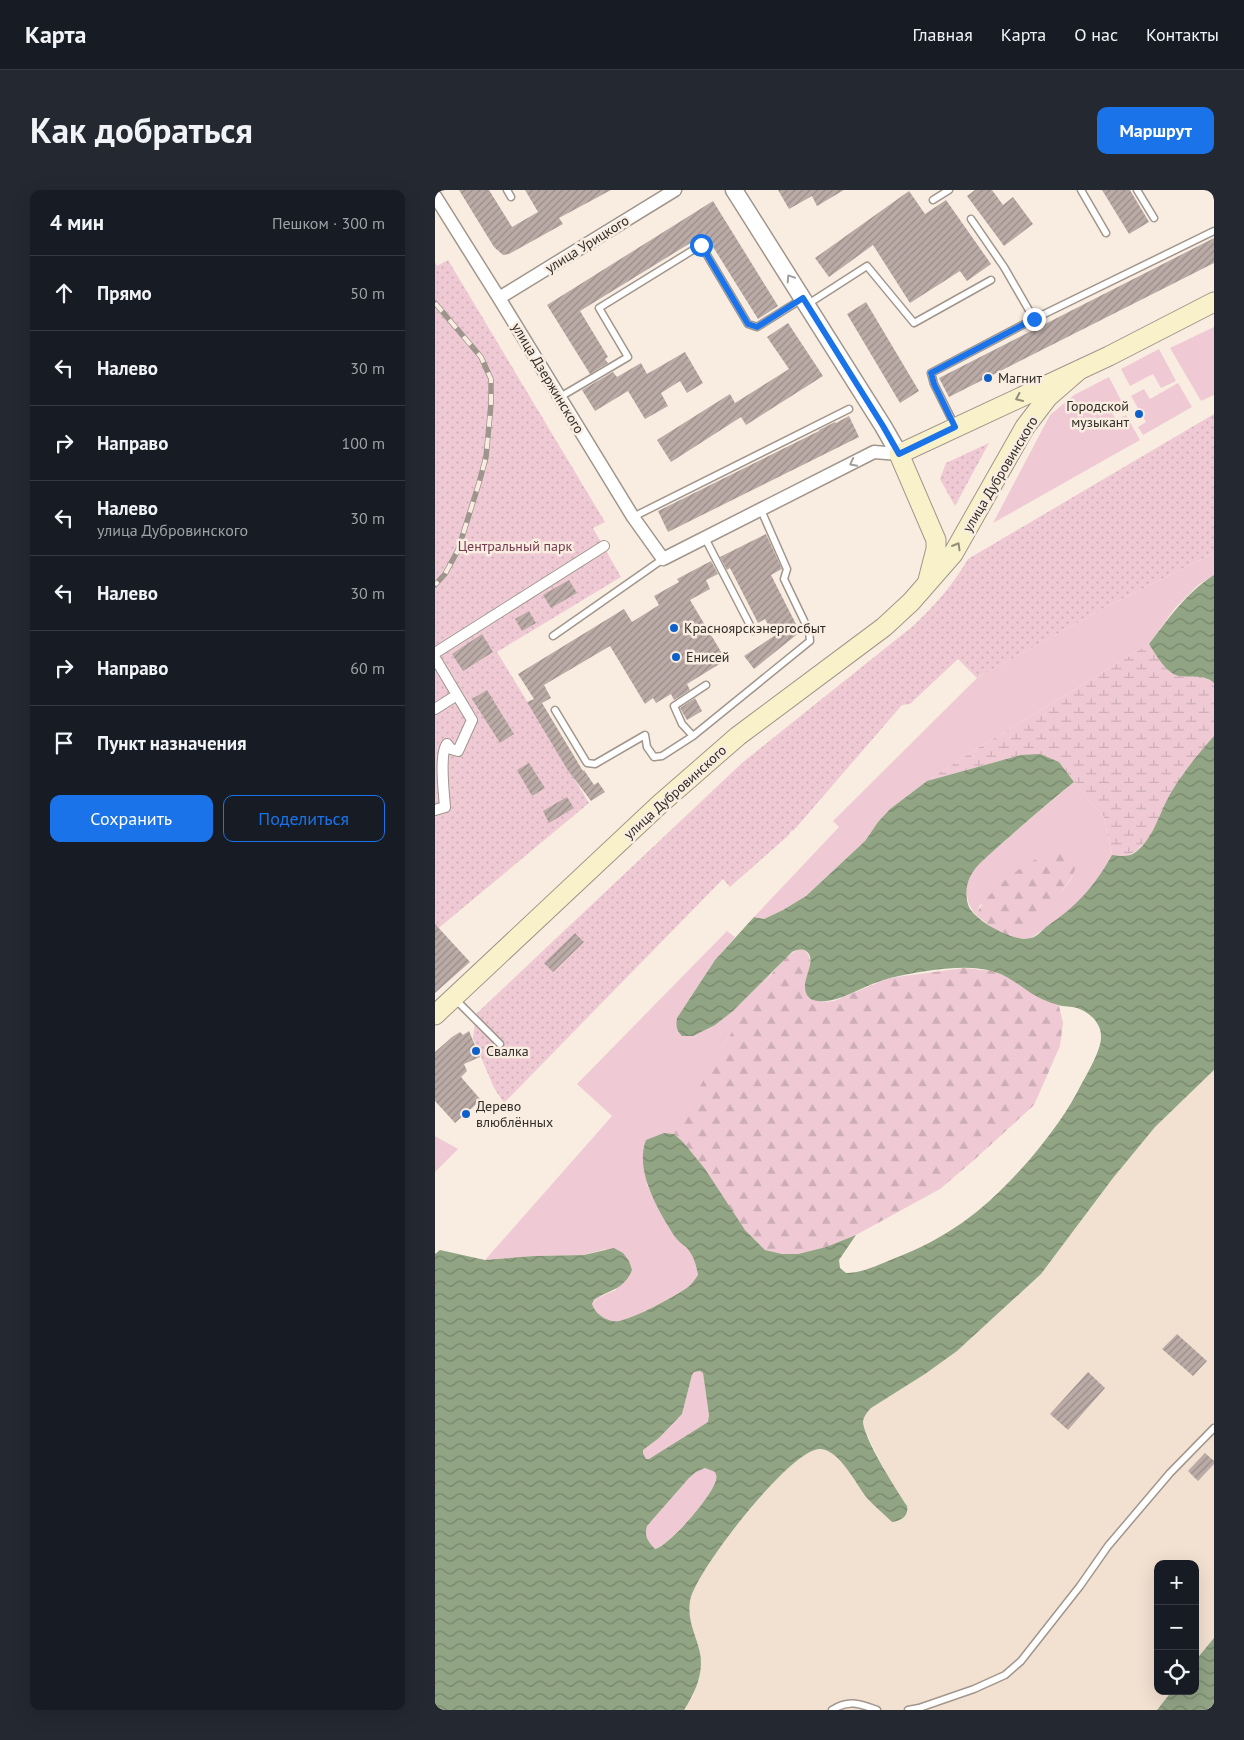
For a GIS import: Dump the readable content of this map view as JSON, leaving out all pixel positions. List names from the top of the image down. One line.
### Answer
{"streets":{"main road":["улица Дубровинского"],"street":["улица Урицкого","улица Дзержинского"]},"crossings":[["улица Урицкого","улица Дзержинского"]],"parks":["Центральный парк"],"places":["Магнит","Городской музыкант","Красноярскэнергосбыт","Енисей","Свалка","Дерево влюблённых"],"page":{"header":"Карта","nav":["Главная","Карта","О нас","Контакты"],"title":"Как добраться","buttons":["Маршрут",["Сохранить","Поделиться"]],"heading":["4 мин","Пешком · 300 m"],"list":[["Прямо","50 m"],["Налево","30 m"],["Направо","100 m"],["Налево","улица Дубровинского","30 m"],["Налево","30 m"],["Направо","60 m"],"Пункт назначения"],"map_buttons":["+","−"]}}
